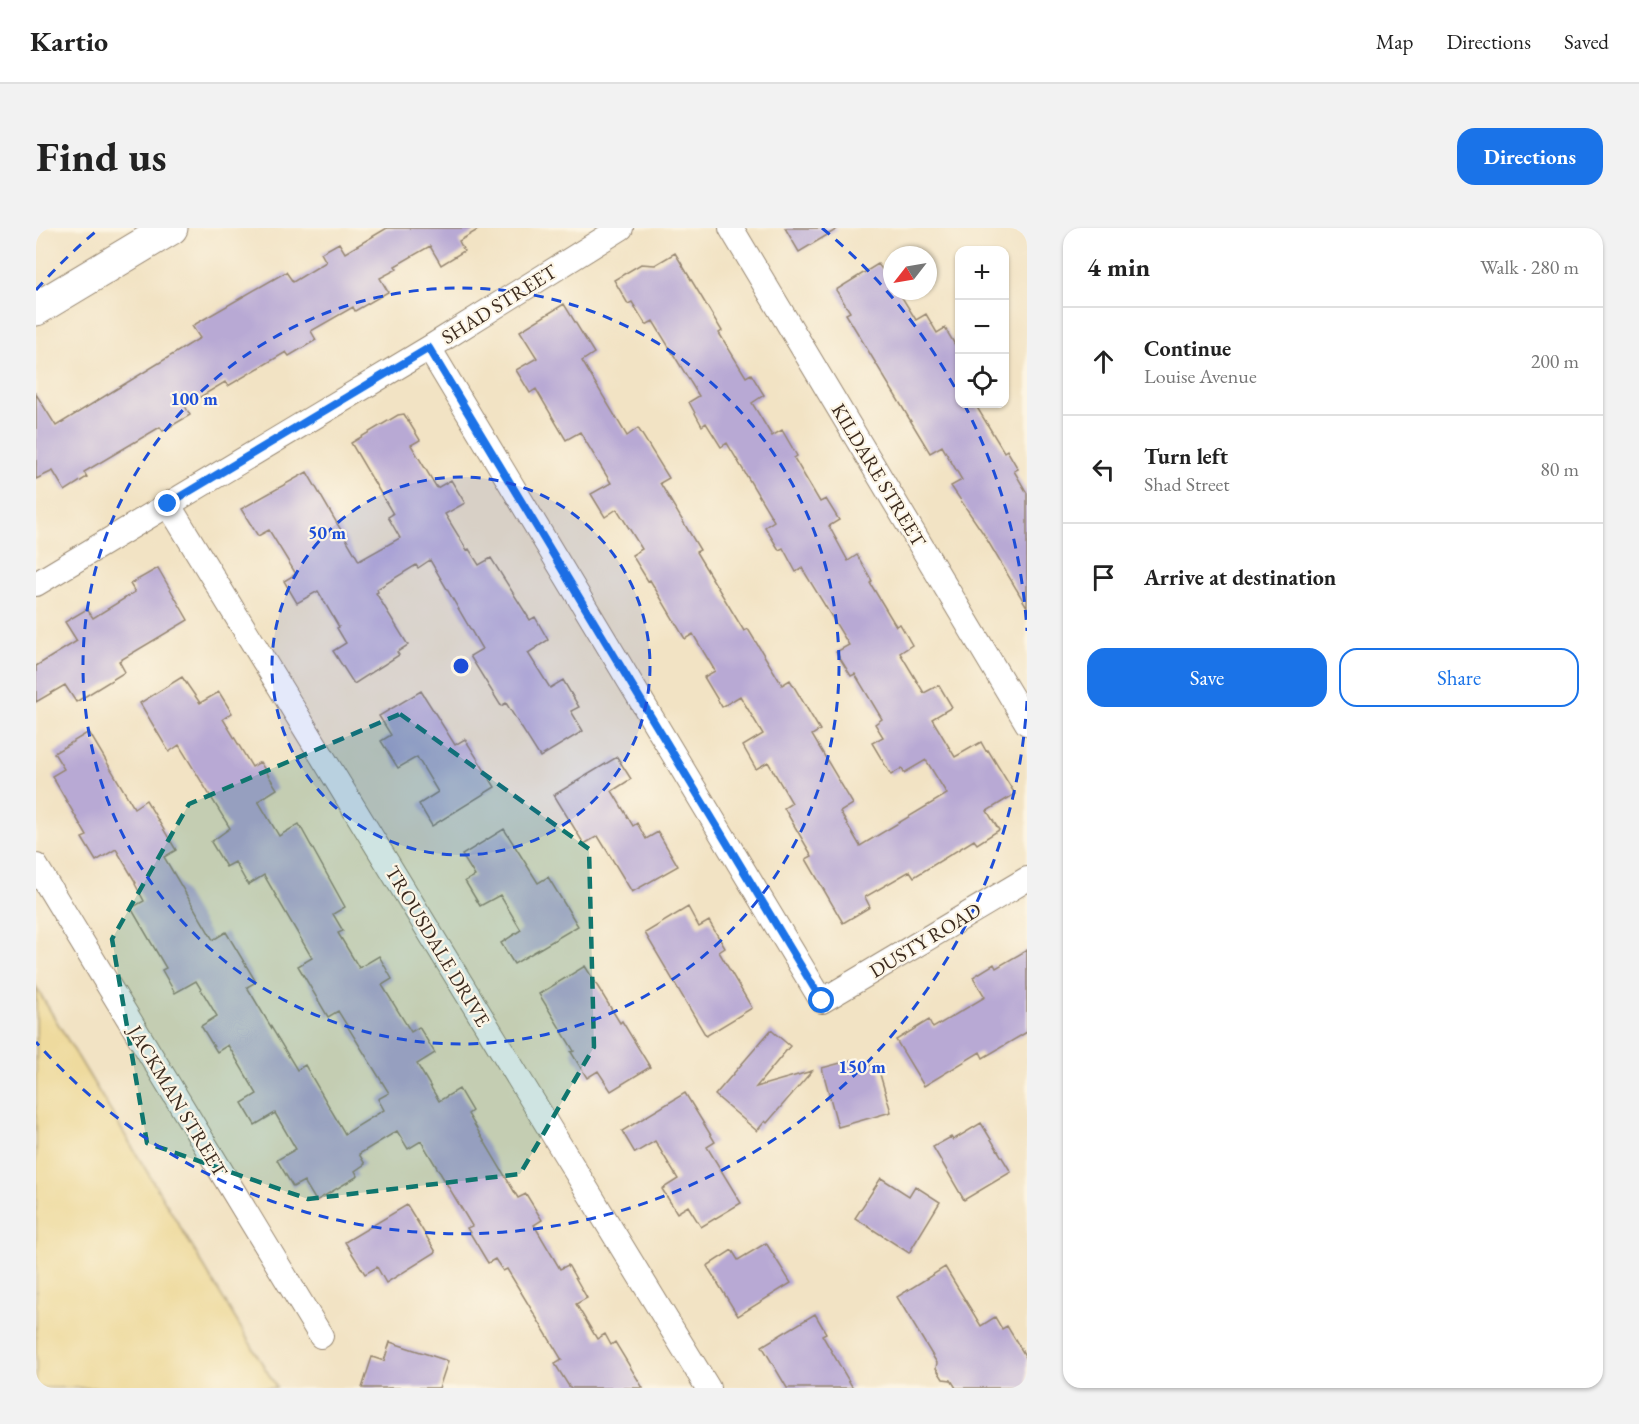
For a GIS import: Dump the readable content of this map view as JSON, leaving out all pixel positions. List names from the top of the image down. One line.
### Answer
{"streets":{"street":["SHAD STREET","KILDARE STREET","DUSTY ROAD","TROUSDALE DRIVE","JACKMAN STREET"]},"crossings":[["SHAD STREET","DUSTY ROAD"],["SHAD STREET","TROUSDALE DRIVE"]],"north":"bottom left","page":{"header":"Kartio","nav":["Map","Directions","Saved"],"buttons":["Directions",["Save","Share"]],"title":"Find us","heading":["4 min","Walk · 280 m"],"map_buttons":["+","−"],"list":[["Continue","Louise Avenue","200 m"],["Turn left","Shad Street","80 m"],"Arrive at destination"]},"rings":["100 m","50 m","150 m"]}
